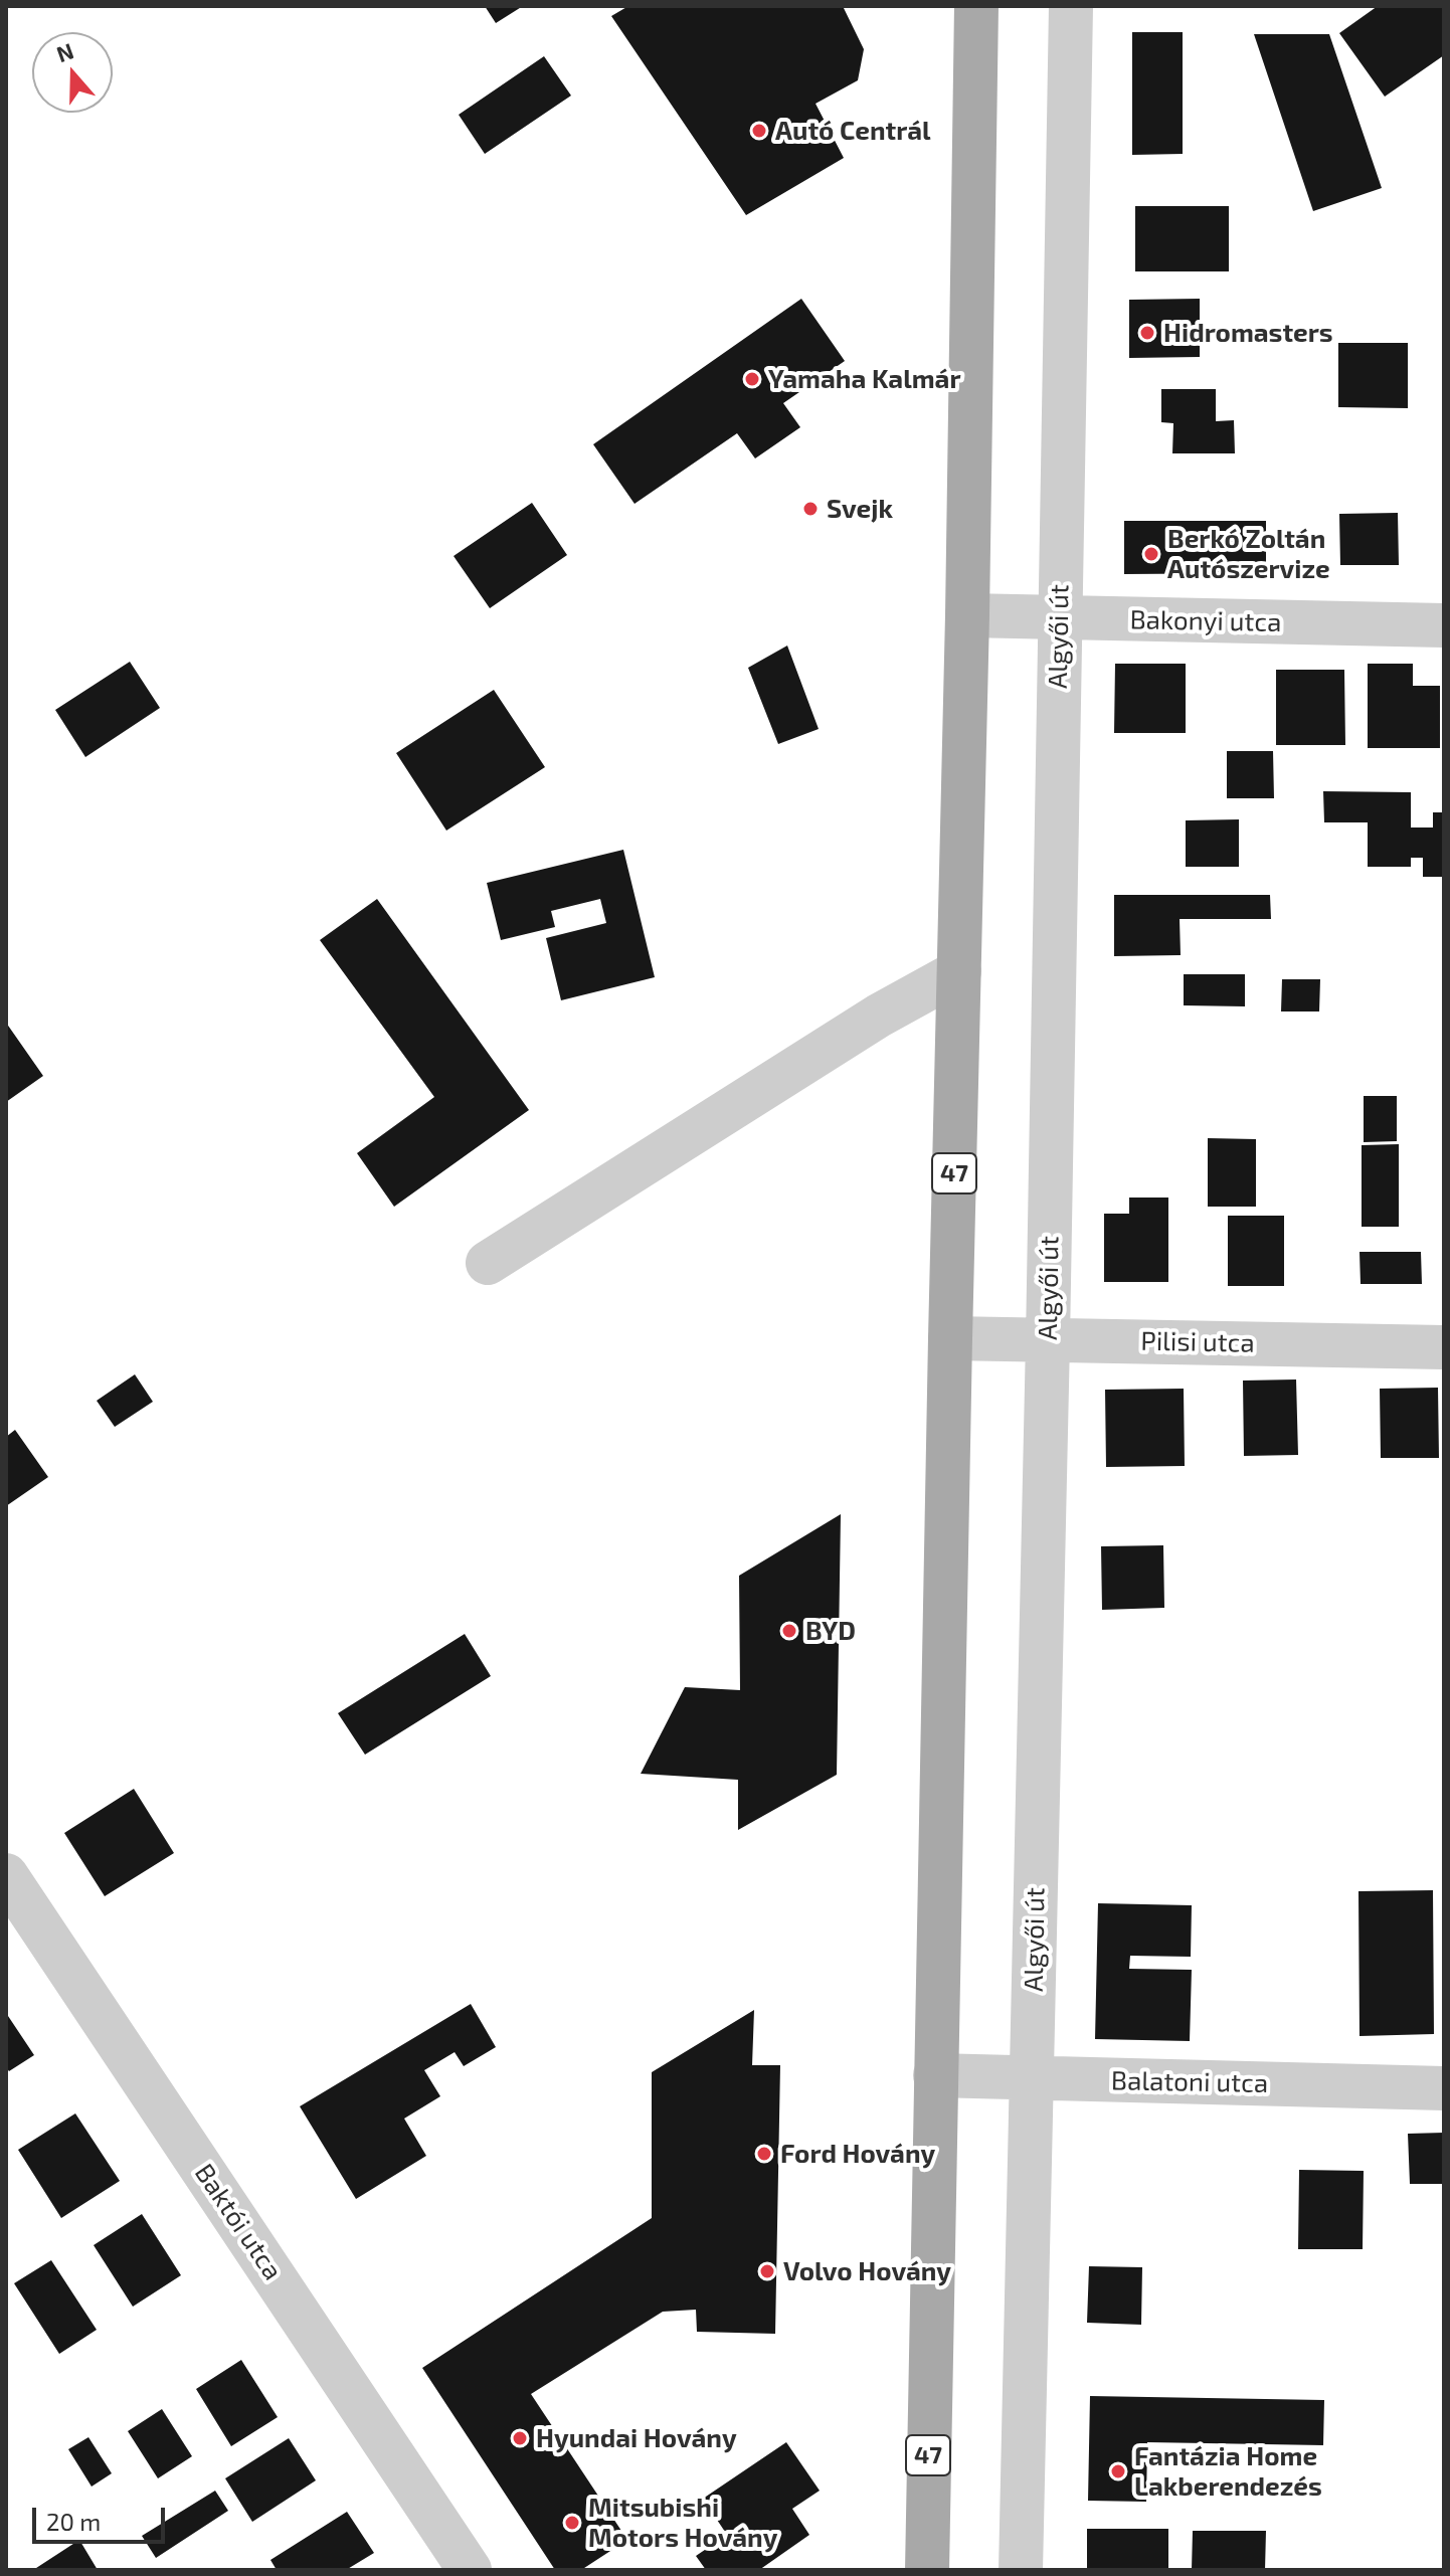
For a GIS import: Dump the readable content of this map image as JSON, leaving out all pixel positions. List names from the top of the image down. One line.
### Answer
{"streets":{"main road":["47"],"street":["Bakonyi utca","Algyői út","Pilisi utca","Balatoni utca","Baktói utca"]},"crossings":[["Bakonyi utca","Algyői út"],["Bakonyi utca","47"],["Algyői út","Pilisi utca"],["Algyői út","Balatoni utca"],["47","Pilisi utca"],["47","Balatoni utca"]],"places":["Autó Centrál","Hidromasters","Yamaha Kalmár","Svejk","Berkó Zoltán Autószervize","BYD","Ford Hovány","Volvo Hovány","Hyundai Hovány","Fantázia Home Lakberendezés","Mitsubishi Motors Hovány"],"scale_bar":"20 m","north":"top"}
